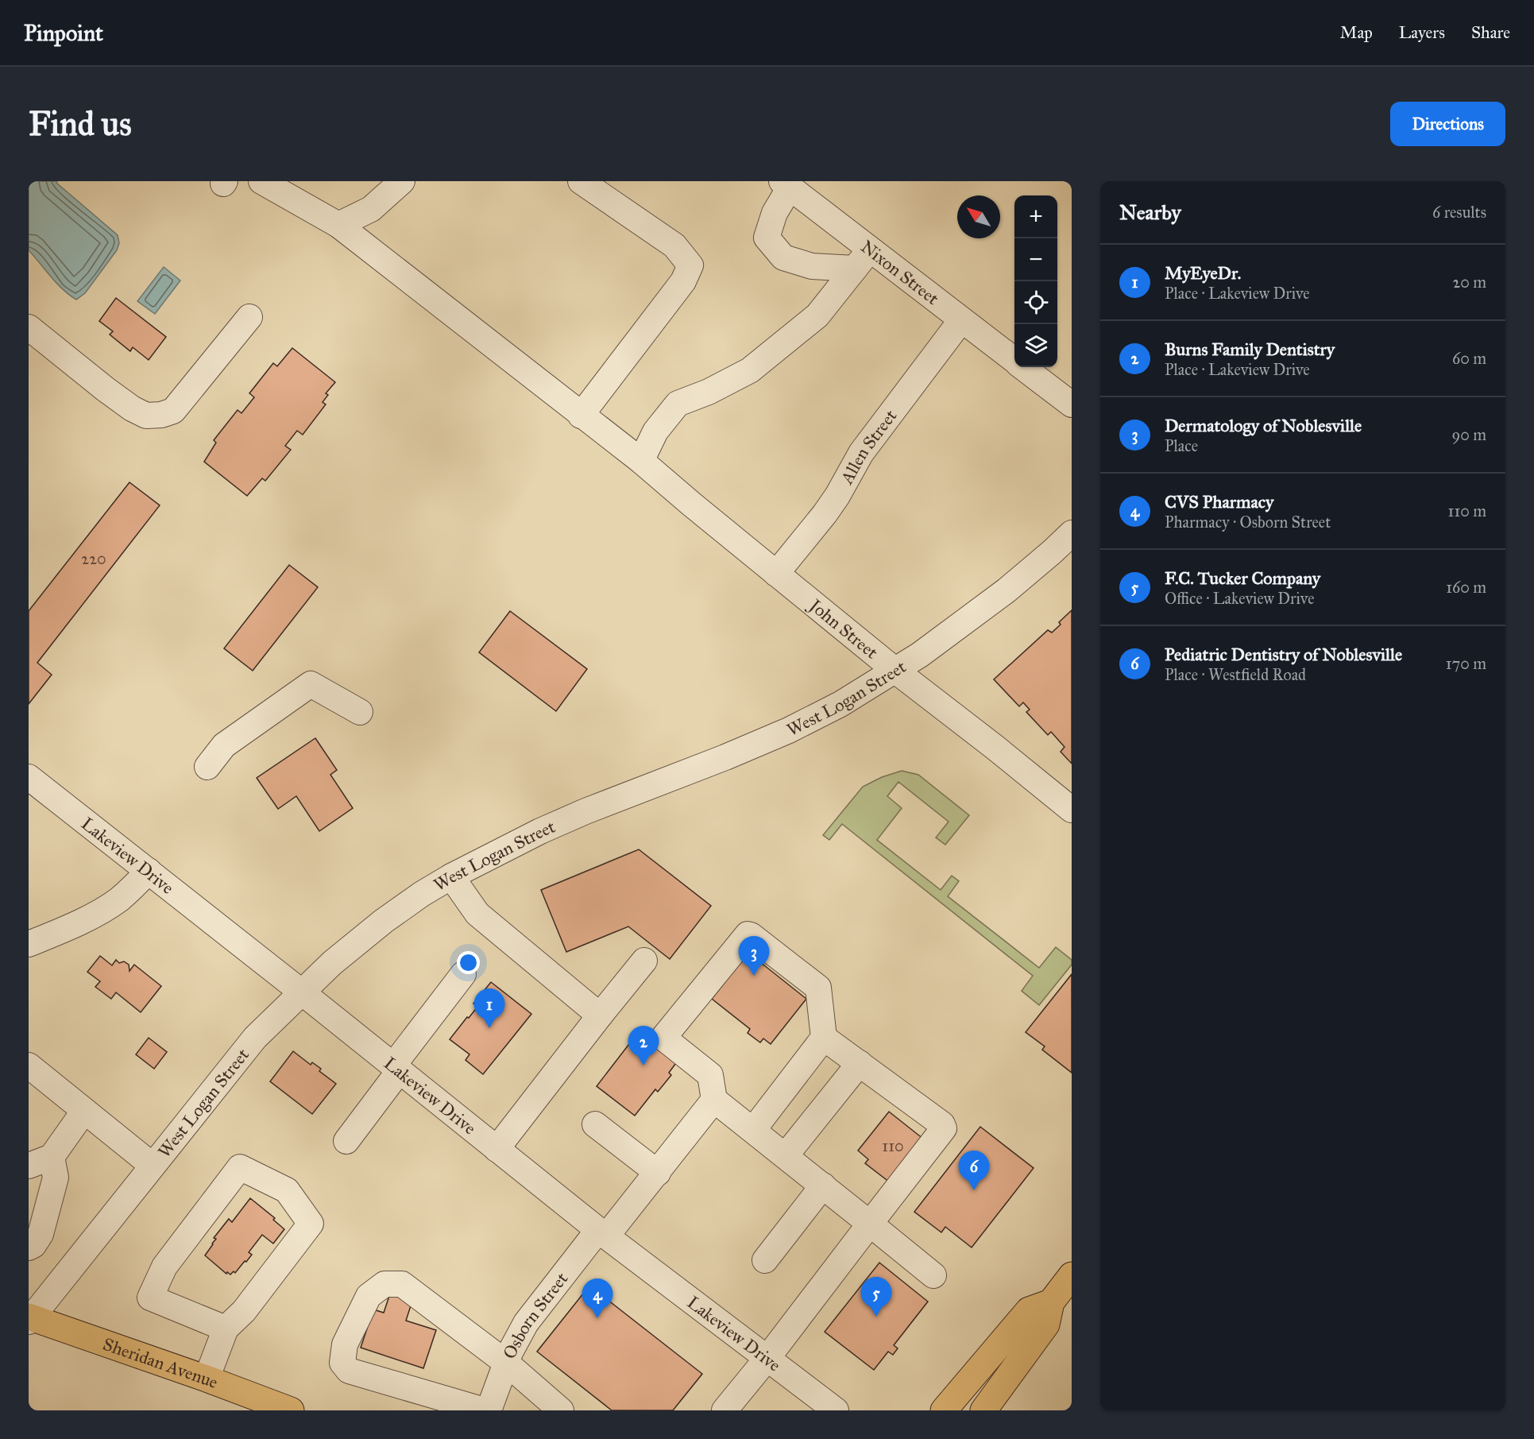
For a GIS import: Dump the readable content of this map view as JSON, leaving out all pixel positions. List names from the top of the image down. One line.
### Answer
{"streets":{"main road":["Sheridan Avenue"],"street":["Nixon Street","Allen Street","John Street","West Logan Street","Lakeview Drive","Osborn Street"]},"crossings":[["Nixon Street","Allen Street"],["Allen Street","John Street"],["John Street","West Logan Street"],["West Logan Street","Lakeview Drive"],["West Logan Street","Sheridan Avenue"],["Lakeview Drive","Osborn Street"]],"house_numbers":["220","110"],"north":"top left","page":{"header":"Pinpoint","nav":["Map","Layers","Share"],"buttons":"Directions","title":"Find us","heading":["Nearby","6 results"],"map_buttons":["+","−"],"list":[{"mark":"1","name":"MyEyeDr.","note":"Place · Lakeview Drive","value":"20 m"},{"mark":"2","name":"Burns Family Dentistry","note":"Place · Lakeview Drive","value":"60 m"},{"mark":"3","name":"Dermatology of Noblesville","note":"Place","value":"90 m"},{"mark":"4","name":"CVS Pharmacy","note":"Pharmacy · Osborn Street","value":"110 m"},{"mark":"5","name":"F.C. Tucker Company","note":"Office · Lakeview Drive","value":"160 m"},{"mark":"6","name":"Pediatric Dentistry of Noblesville","note":"Place · Westfield Road","value":"170 m"}],"pins":["3","1","2","6","5","4"]}}
